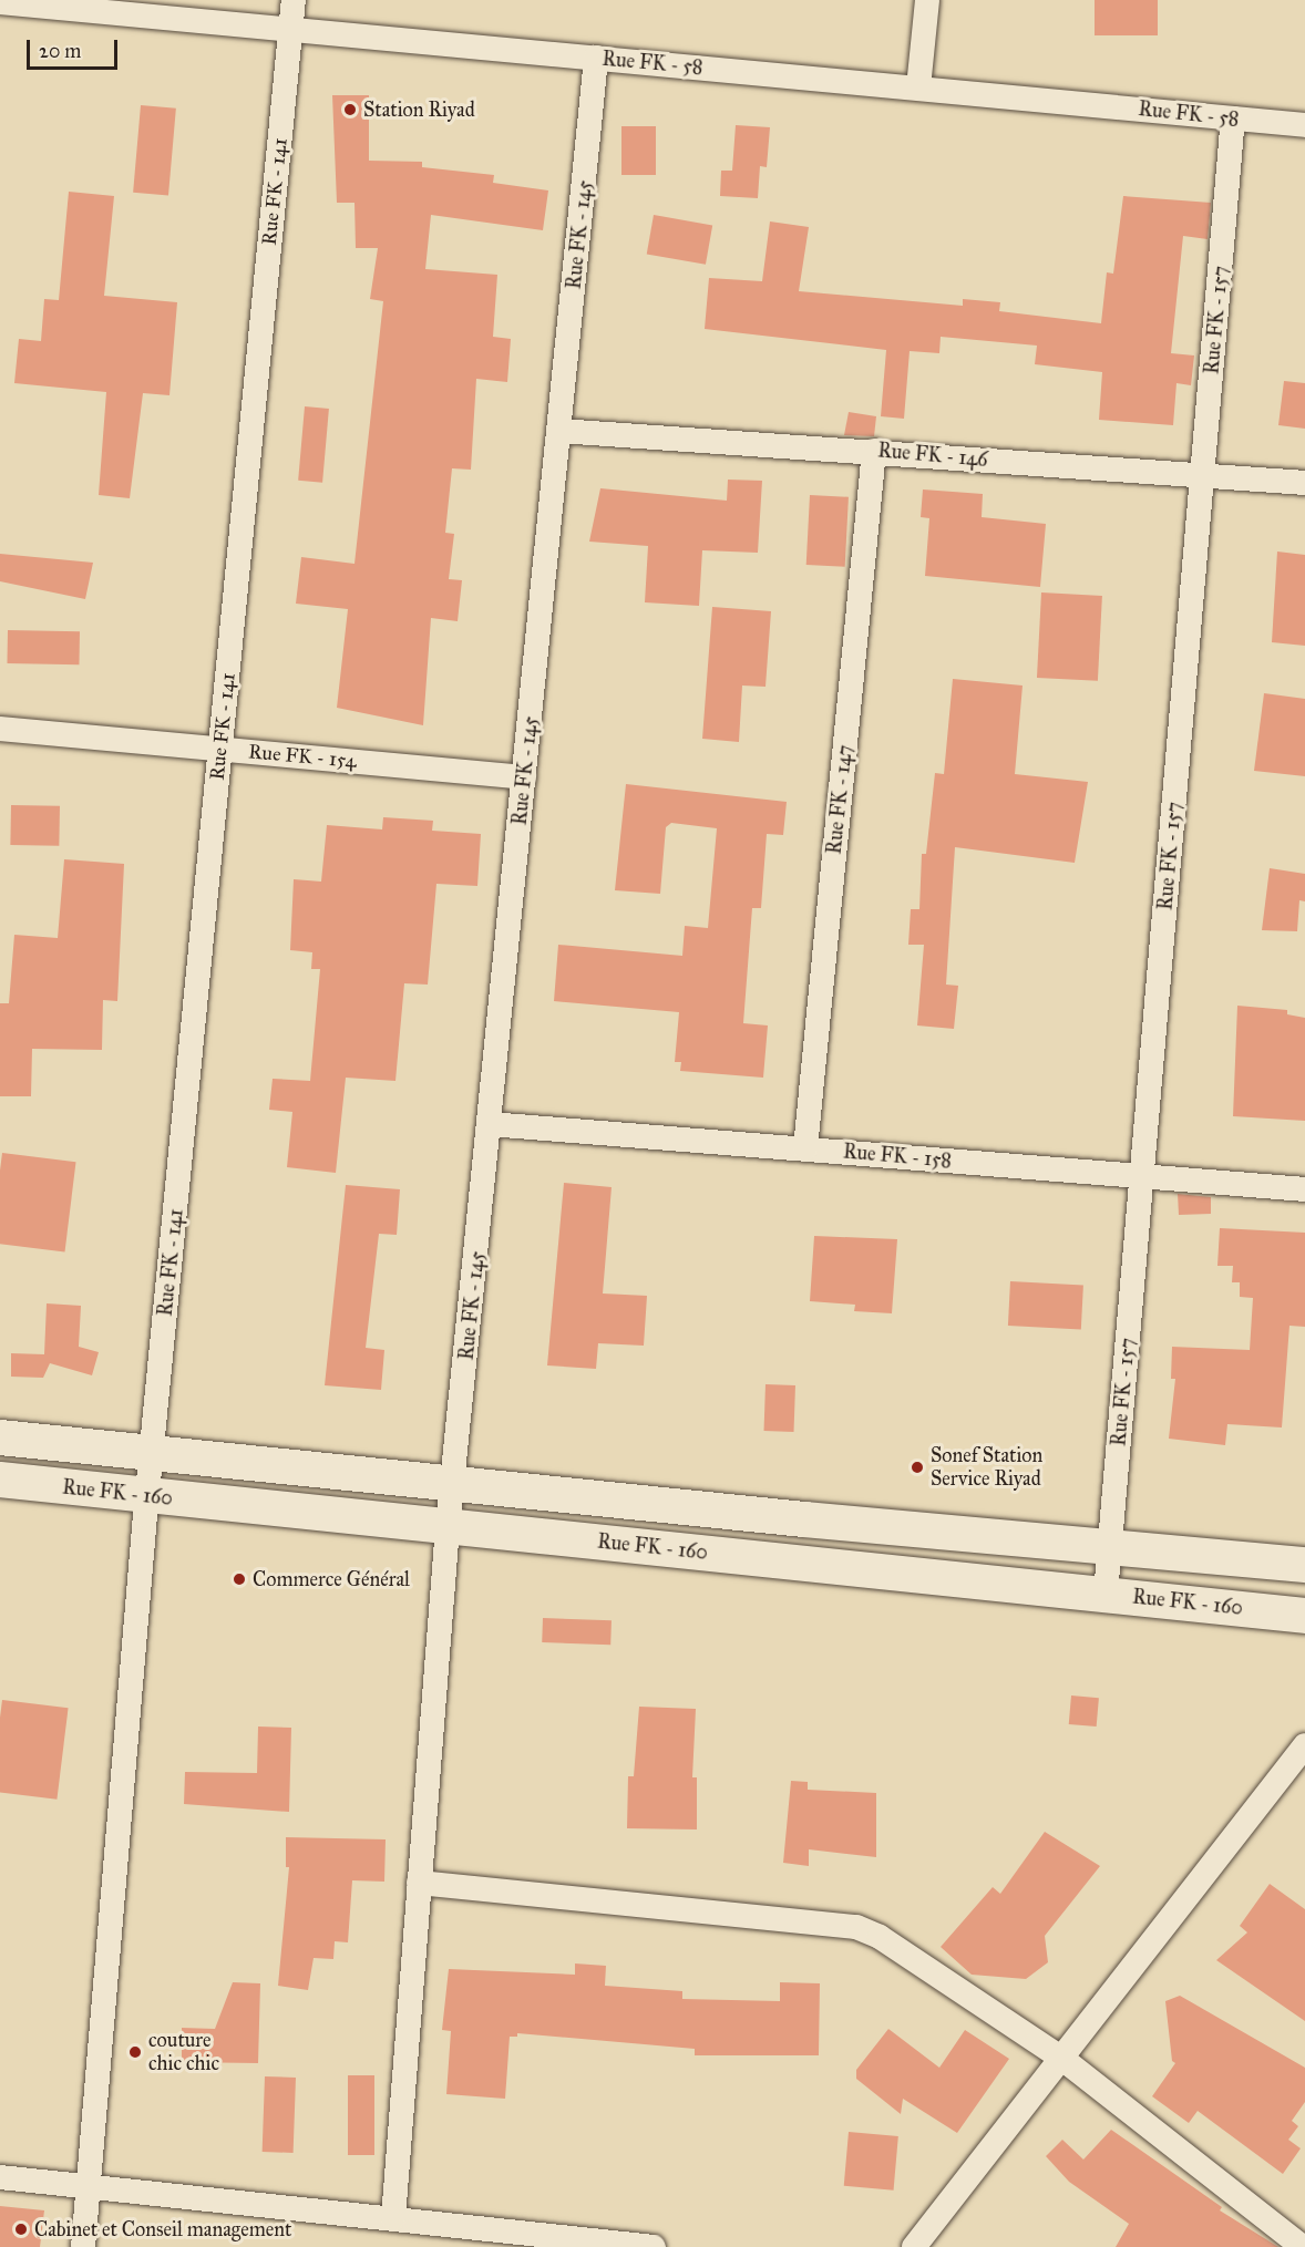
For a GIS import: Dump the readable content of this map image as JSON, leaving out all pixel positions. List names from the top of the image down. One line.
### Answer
{"streets":{"main road":["Rue FK - 160"],"street":["Rue FK - 58","Rue FK - 141","Rue FK - 145","Rue FK - 157","Rue FK - 146","Rue FK - 154","Rue FK - 147","Rue FK - 158"]},"crossings":[["Rue FK - 58","Rue FK - 141"],["Rue FK - 58","Rue FK - 145"],["Rue FK - 58","Rue FK - 157"],["Rue FK - 141","Rue FK - 154"],["Rue FK - 141","Rue FK - 160"],["Rue FK - 145","Rue FK - 146"],["Rue FK - 145","Rue FK - 154"],["Rue FK - 145","Rue FK - 158"],["Rue FK - 145","Rue FK - 160"],["Rue FK - 157","Rue FK - 146"],["Rue FK - 157","Rue FK - 158"],["Rue FK - 157","Rue FK - 160"],["Rue FK - 146","Rue FK - 147"],["Rue FK - 147","Rue FK - 158"]],"places":["Station Riyad","Sonef Station Service Riyad","Commerce Général","couture chic chic","Cabinet et Conseil management"],"scale_bar":"20 m"}
